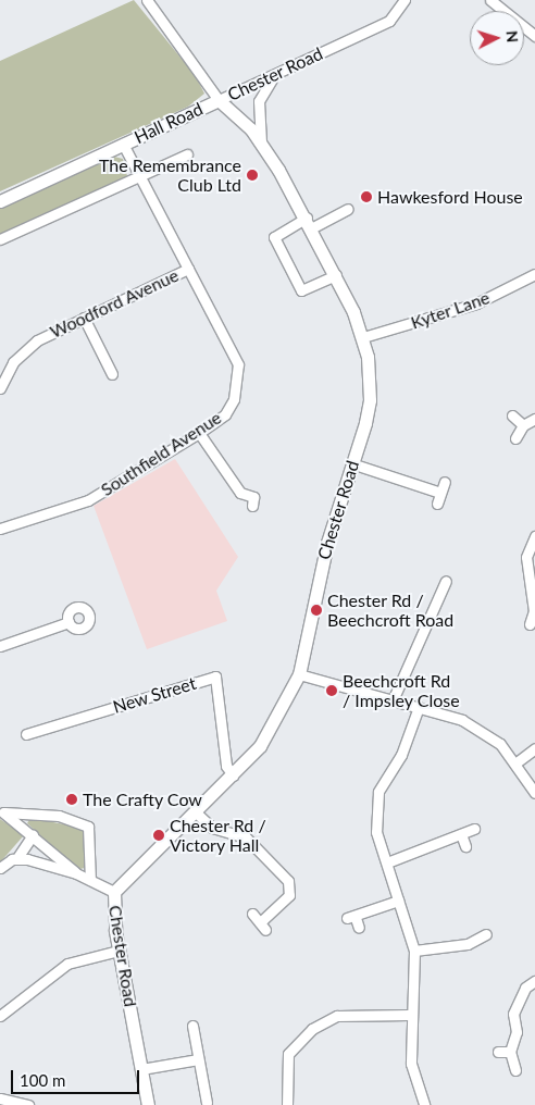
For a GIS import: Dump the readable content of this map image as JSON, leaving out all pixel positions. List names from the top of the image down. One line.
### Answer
{"streets":{"main road":["Chester Road","Hall Road"],"street":["Woodford Avenue","Kyter Lane","Southfield Avenue","New Street"]},"crossings":[["Chester Road","Hall Road"],["Chester Road","Kyter Lane"],["Chester Road","New Street"],["Hall Road","Southfield Avenue"],["Woodford Avenue","Southfield Avenue"]],"places":["The Remembrance Club Ltd","Hawkesford House","Chester Rd / Beechcroft Road","Beechcroft Rd / Impsley Close","The Crafty Cow","Chester Rd / Victory Hall"],"scale_bar":"100 m","north":"right"}
